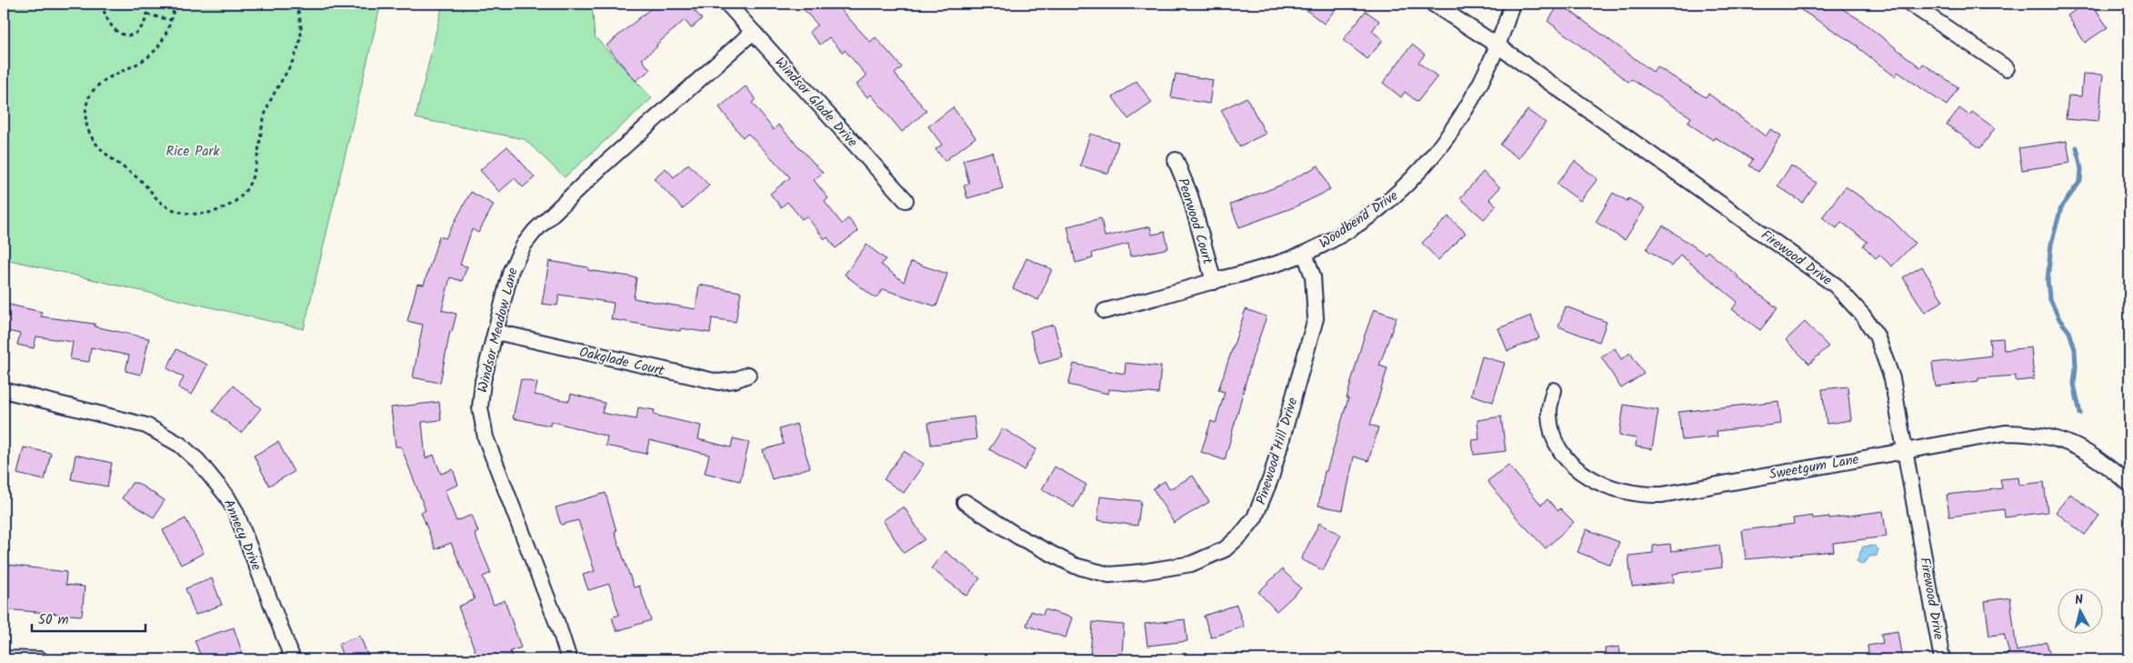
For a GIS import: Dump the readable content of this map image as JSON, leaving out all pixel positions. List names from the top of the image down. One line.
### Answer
{"streets":{"street":["Windsor Glade Drive","Woodbend Drive","Pearwood Court","Firewood Drive","Windsor Meadow Lane","Oakglade Court","Pinewood Hill Drive","Sweetgum Lane","Annecy Drive"]},"crossings":[["Windsor Glade Drive","Windsor Meadow Lane"],["Woodbend Drive","Pearwood Court"],["Woodbend Drive","Firewood Drive"],["Woodbend Drive","Pinewood Hill Drive"],["Firewood Drive","Sweetgum Lane"],["Windsor Meadow Lane","Oakglade Court"]],"parks":["Rice Park"],"scale_bar":"50 m","north":"top"}
